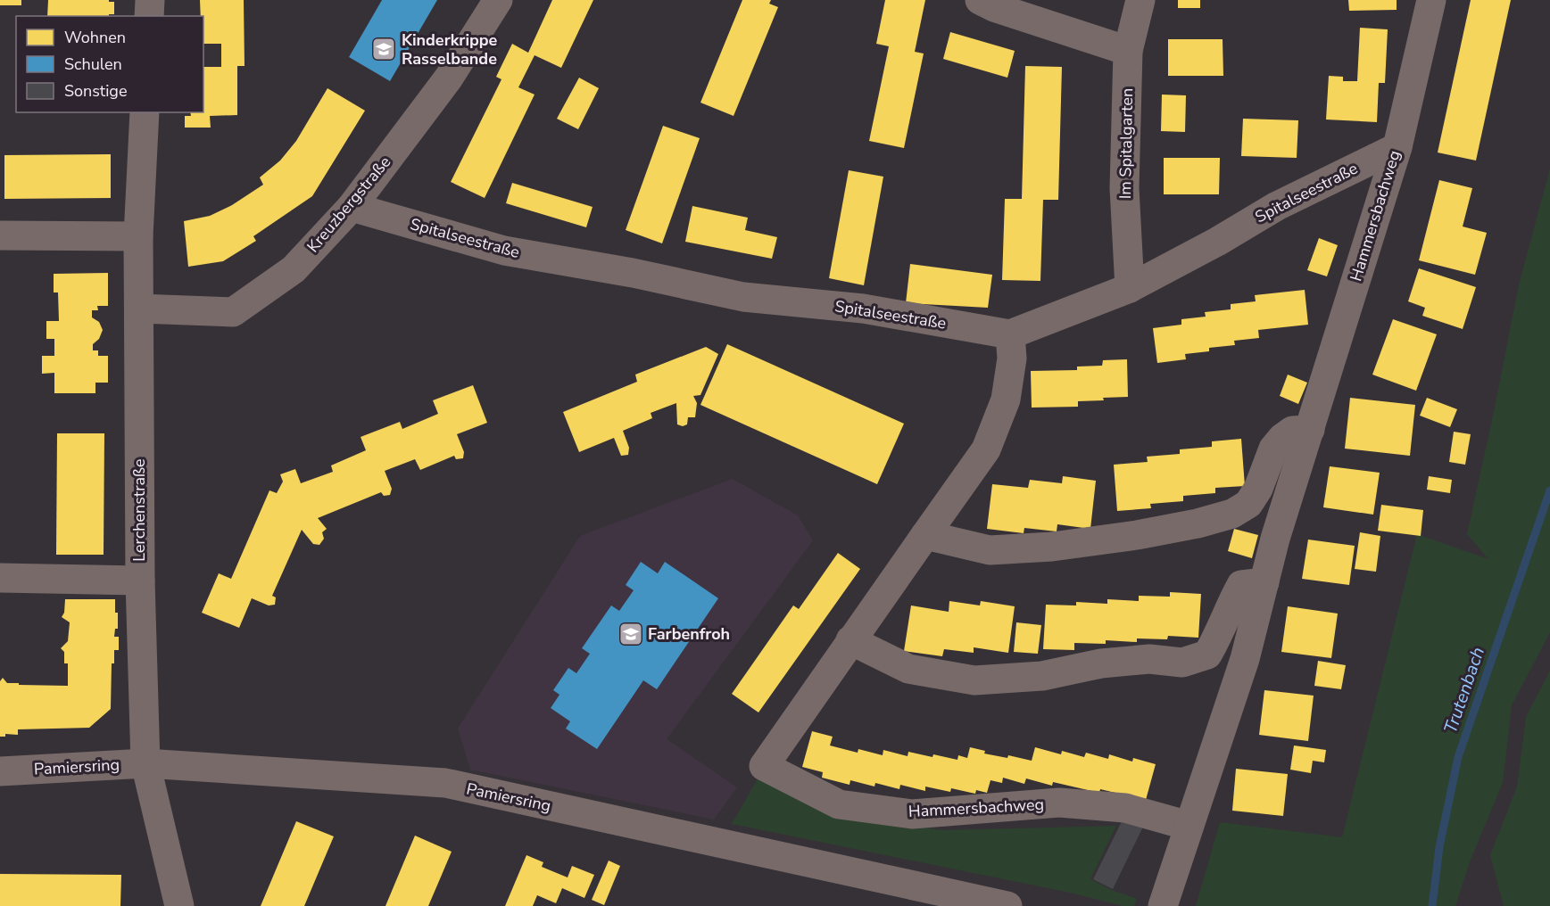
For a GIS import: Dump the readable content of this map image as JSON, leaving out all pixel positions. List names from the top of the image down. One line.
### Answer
{"streets":{"street":["Im Spitalgarten","Spitalseestraße","Kreuzbergstraße","Hammersbachweg","Lerchenstraße","Pamiersring"]},"crossings":[["Im Spitalgarten","Spitalseestraße"],["Spitalseestraße","Kreuzbergstraße"],["Spitalseestraße","Hammersbachweg"],["Kreuzbergstraße","Lerchenstraße"],["Lerchenstraße","Pamiersring"]],"water":["Trutenbach"],"places":{"school or university":["Kinderkrippe Rasselbande","Farbenfroh"]},"legend":["Wohnen","Schulen","Sonstige"]}
